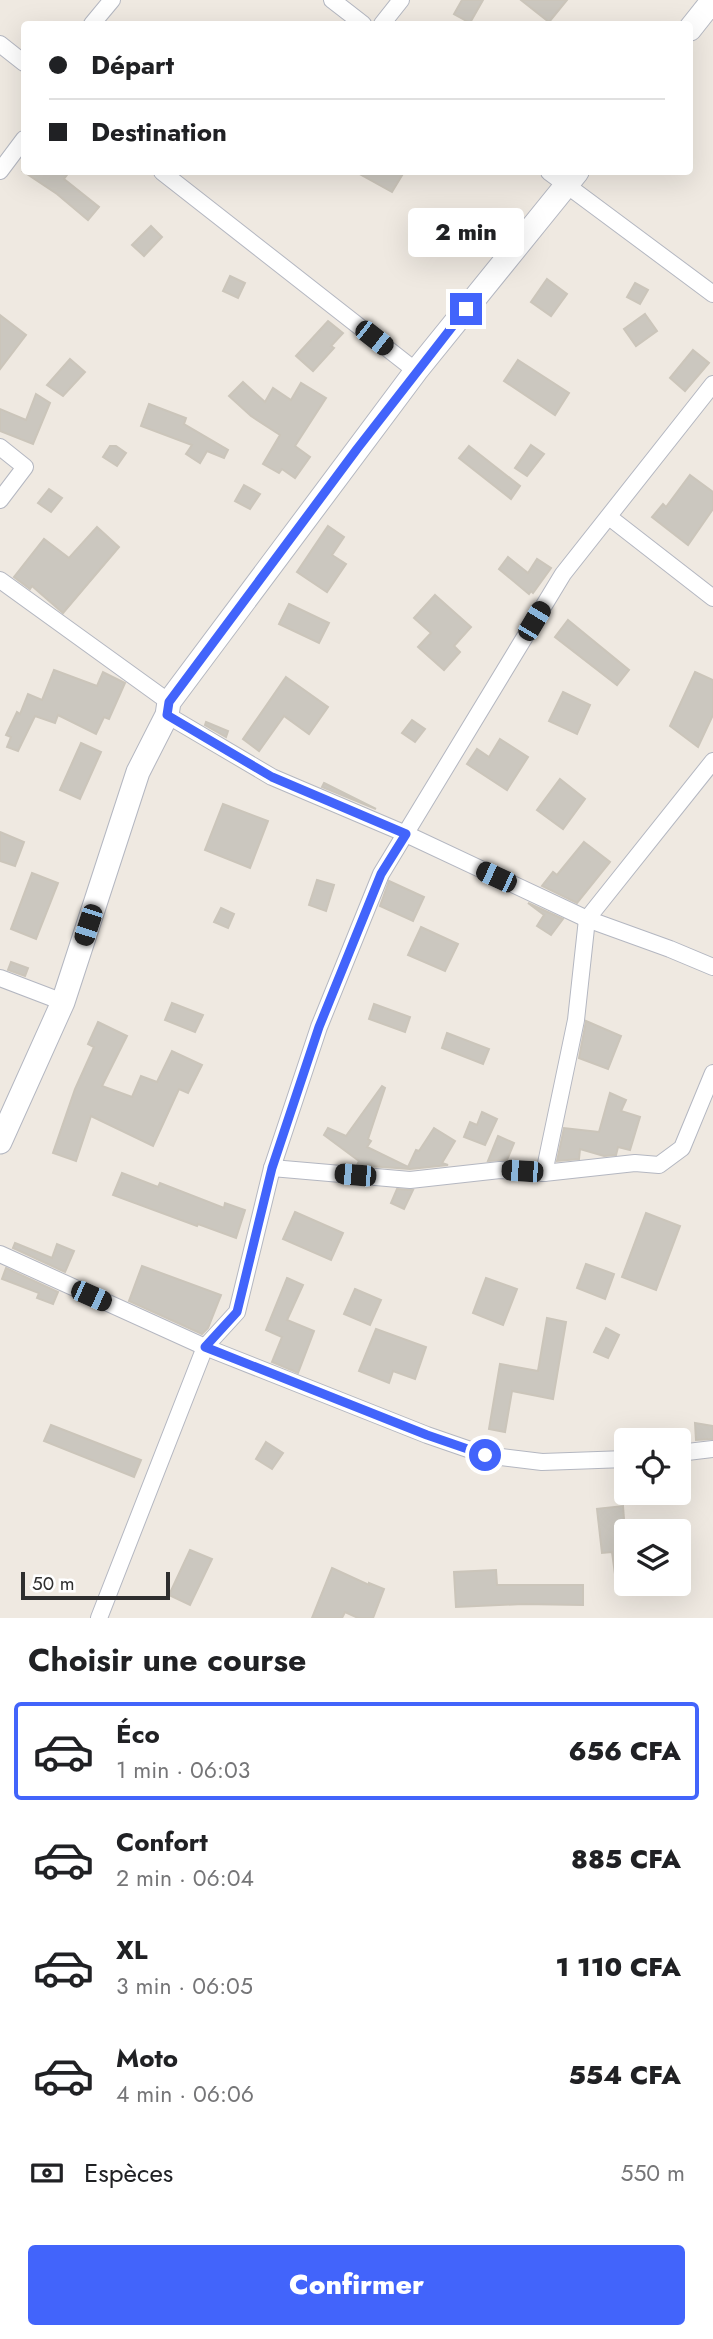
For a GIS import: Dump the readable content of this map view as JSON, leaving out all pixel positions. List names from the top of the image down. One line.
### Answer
{"scale_bar":"50 m","page":{"banner":["Départ","Destination"],"bubble":"2 min","scale":"50 m","heading":"Choisir une course","list":[{"name":"Éco","note":"1 min · 06:03","value":"656 CFA"},{"name":"Confort","note":"2 min · 06:04","value":"885 CFA"},{"name":"XL","note":"3 min · 06:05","value":"1 110 CFA"},{"name":"Moto","note":"4 min · 06:06","value":"554 CFA"}],"pay":["Espèces","550 m"],"buttons":"Confirmer"}}
